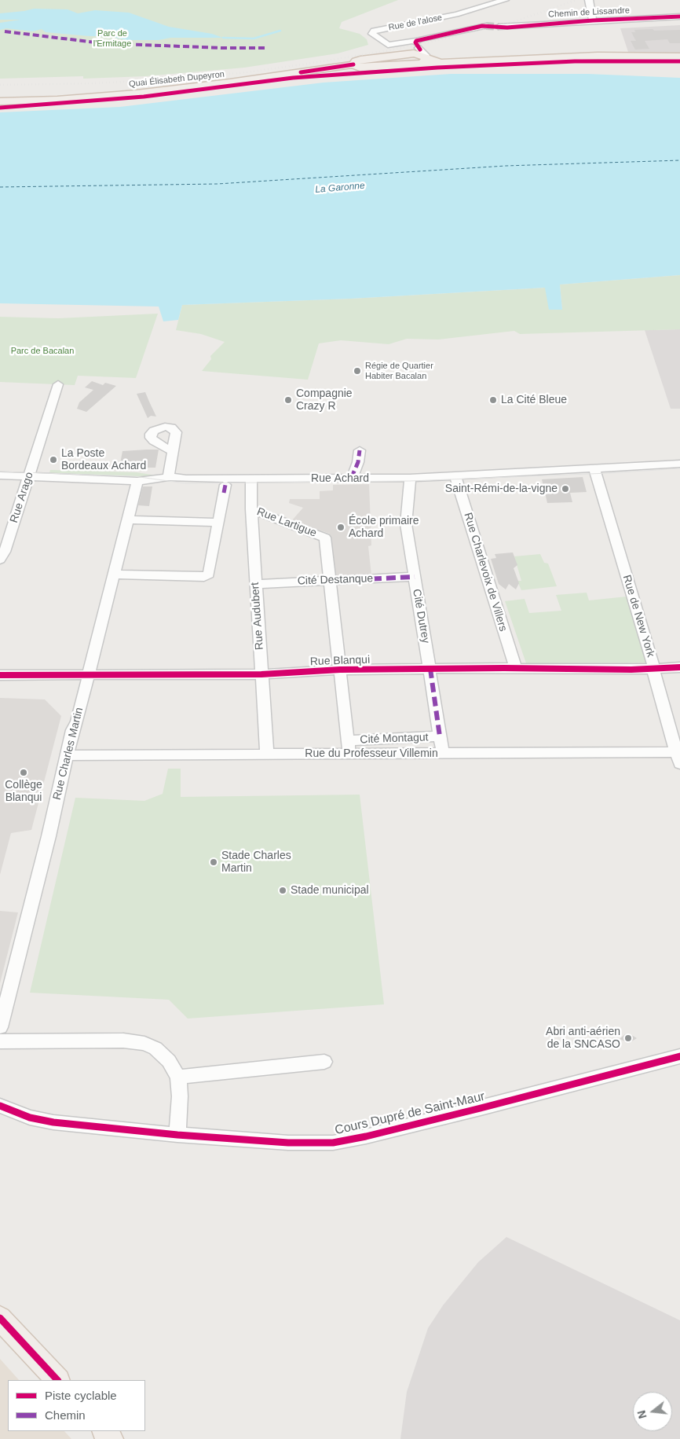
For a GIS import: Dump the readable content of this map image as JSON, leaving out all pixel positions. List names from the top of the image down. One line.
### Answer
{"streets":{"main road":["Quai Élisabeth Dupeyron"],"street":["Chemin de Lissandre","Rue de l'alose","Rue Achard","Rue Arago","Rue Lartigue","Rue Charlevoix de Villers","Cité Destanque","Rue Audubert","Cité Dutrey","Rue de New York","Rue Blanqui","Cité Montagut","Rue Charles Martin","Rue du Professeur Villemin","Cours Dupré de Saint-Maur"]},"crossings":[["Rue de l'alose","Quai Élisabeth Dupeyron"],["Rue Achard","Rue Arago"],["Rue Achard","Rue Charlevoix de Villers"],["Rue Achard","Rue Audubert"],["Rue Achard","Cité Dutrey"],["Rue Achard","Rue de New York"],["Rue Achard","Rue Charles Martin"],["Rue Lartigue","Cité Destanque"],["Rue Lartigue","Rue Audubert"],["Rue Charlevoix de Villers","Rue Blanqui"],["Cité Destanque","Rue Audubert"],["Cité Destanque","Cité Dutrey"],["Rue Audubert","Rue Blanqui"],["Rue Audubert","Rue du Professeur Villemin"],["Cité Dutrey","Rue Blanqui"],["Cité Dutrey","Cité Montagut"],["Cité Dutrey","Rue du Professeur Villemin"],["Rue de New York","Rue Blanqui"],["Rue de New York","Rue du Professeur Villemin"],["Rue Blanqui","Rue Charles Martin"],["Rue Charles Martin","Rue du Professeur Villemin"]],"water":["La Garonne"],"parks":["Parc de l'Ermitage","Parc de Bacalan"],"places":["Régie de Quartier Habiter Bacalan","Compagnie Crazy R","La Cité Bleue","La Poste Bordeaux Achard","Saint-Rémi-de-la-vigne","École primaire Achard","Collège Blanqui","Stade Charles Martin","Stade municipal","Abri anti-aérien de la SNCASO"],"legend":["Piste cyclable","Chemin"],"north":"left"}
